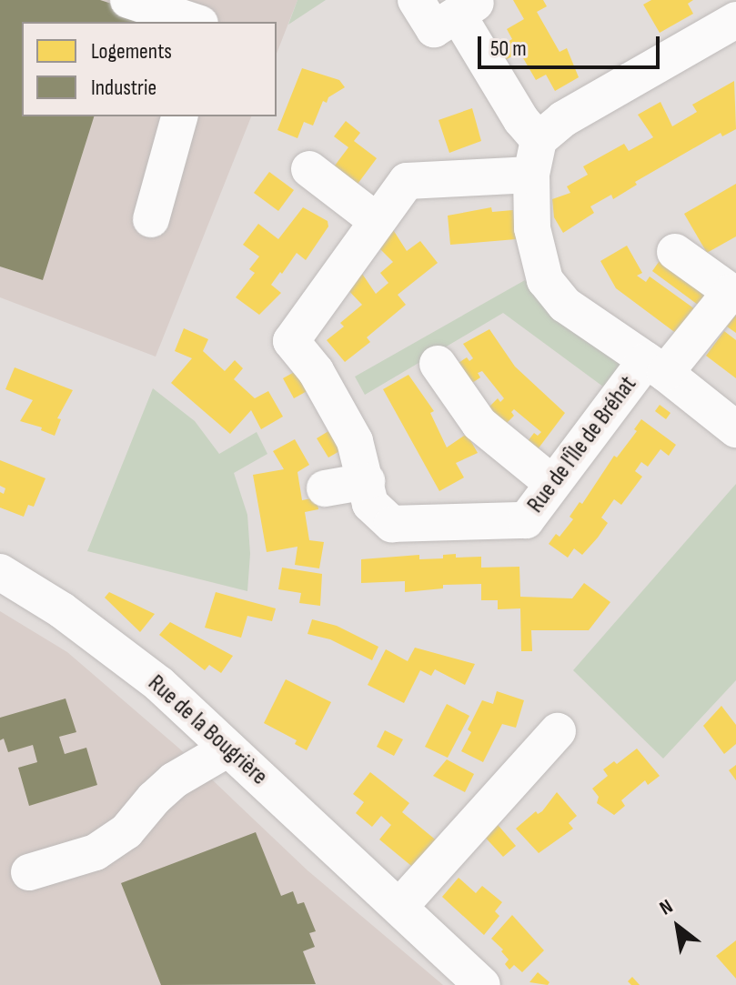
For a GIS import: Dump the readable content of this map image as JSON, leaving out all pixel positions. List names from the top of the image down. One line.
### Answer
{"streets":{"street":["Rue de l'Île de Bréhat","Rue de la Bougrière"]},"legend":["Logements","Industrie"],"scale_bar":"50 m","north":"top left"}
